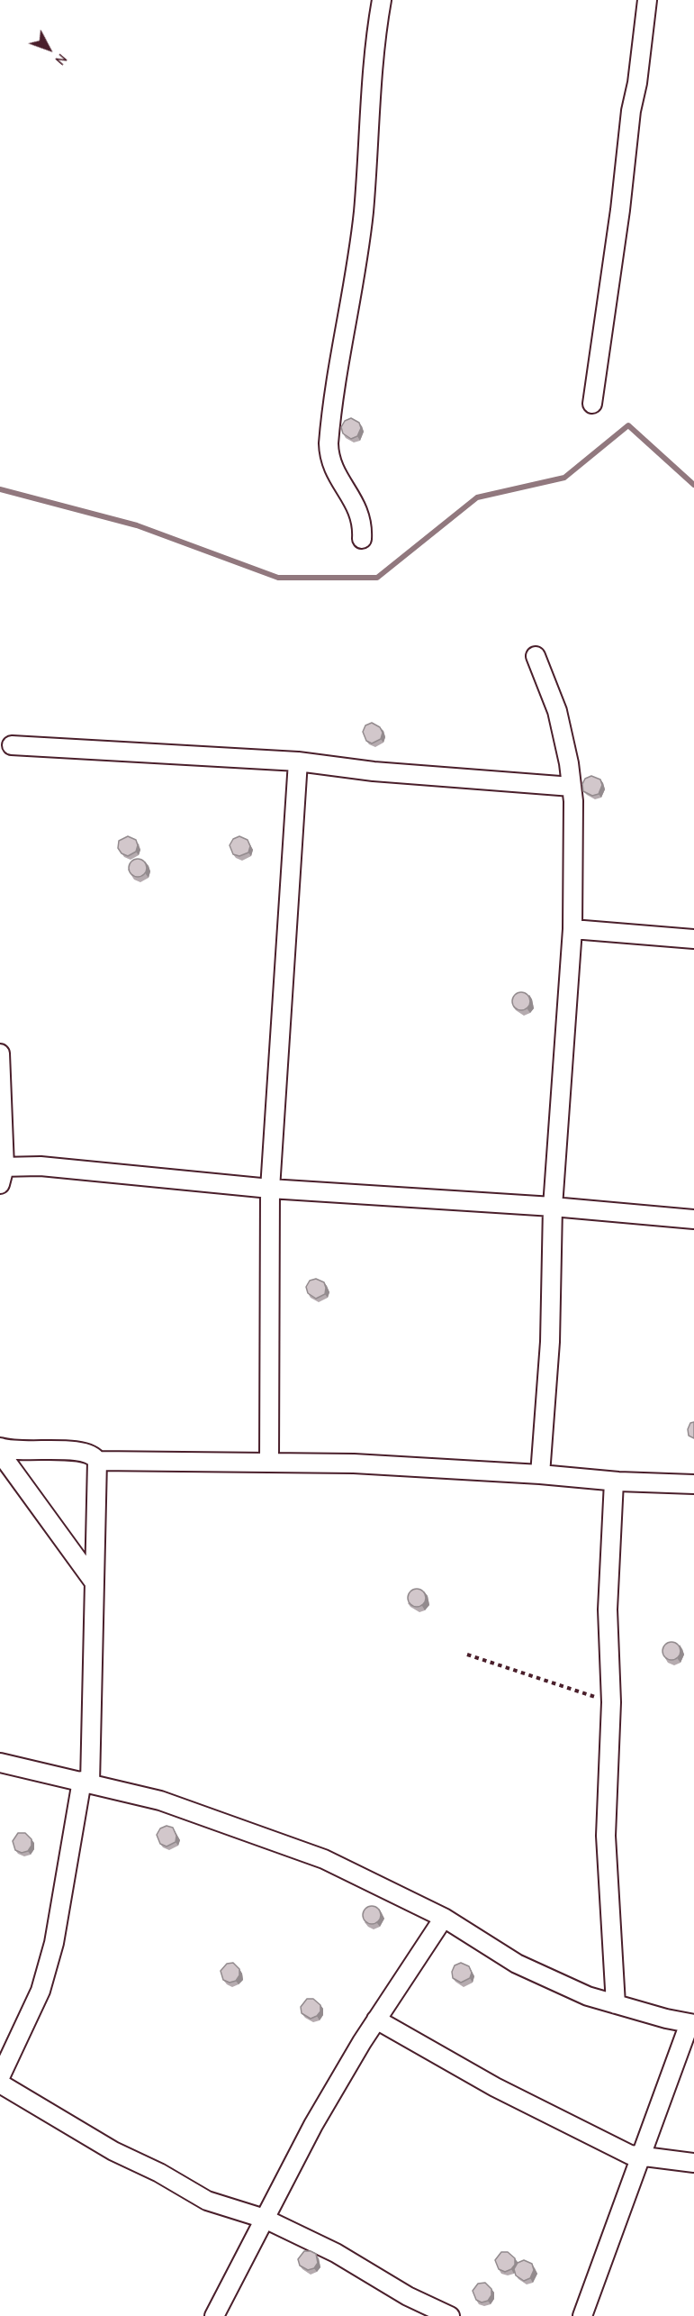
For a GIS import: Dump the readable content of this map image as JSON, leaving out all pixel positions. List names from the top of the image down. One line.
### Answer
{"north":"bottom right"}
